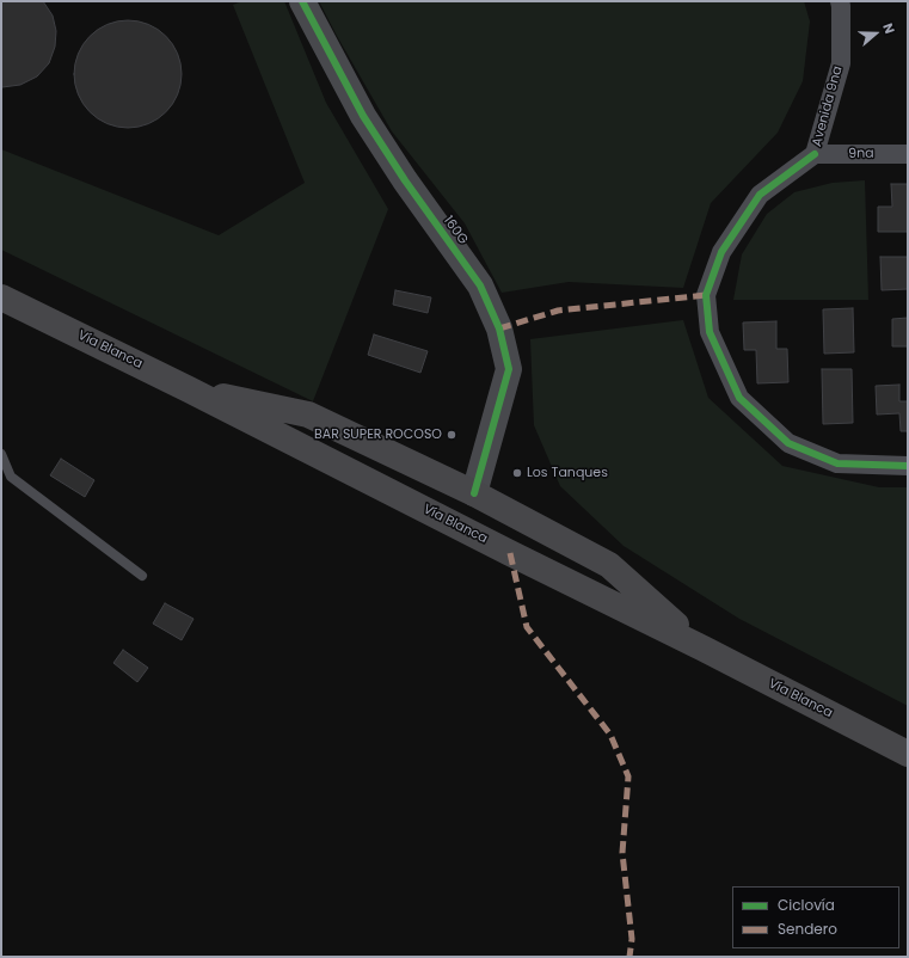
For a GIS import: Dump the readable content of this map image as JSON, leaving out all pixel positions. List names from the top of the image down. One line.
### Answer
{"streets":{"highway":["Vía Blanca"],"street":["Avenida 9na","9na","160G"]},"crossings":[["Avenida 9na","9na"]],"places":["BAR SUPER ROCOSO","Los Tanques"],"legend":["Ciclovía","Sendero"],"north":"right"}
